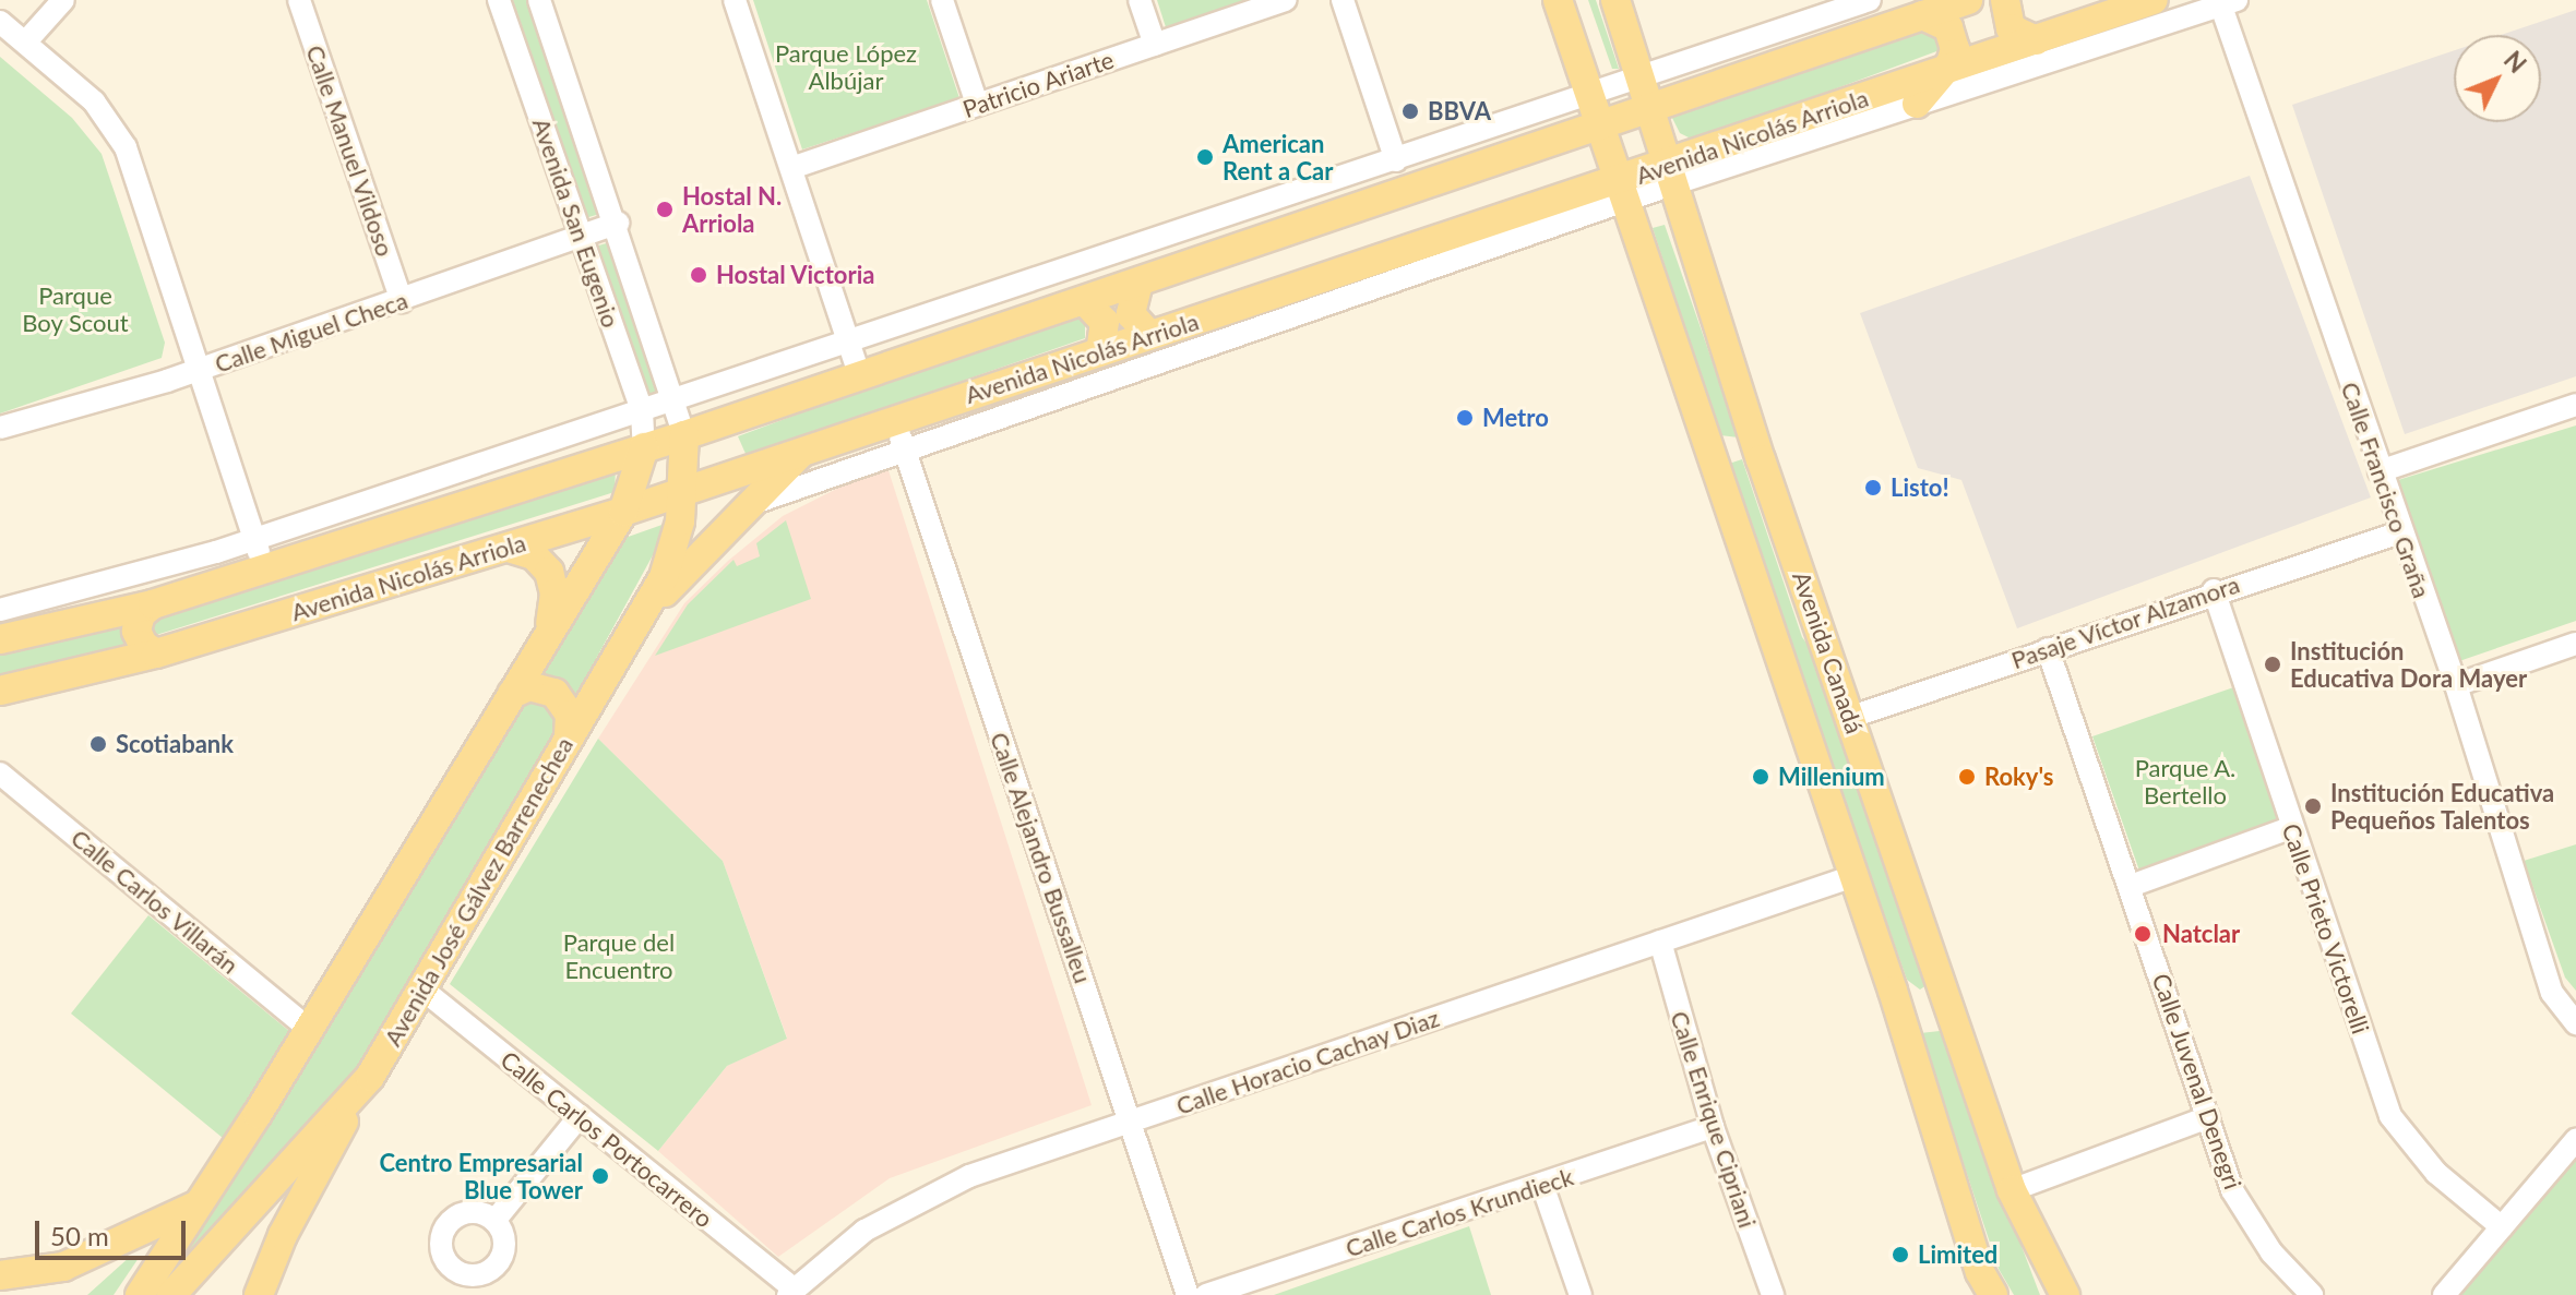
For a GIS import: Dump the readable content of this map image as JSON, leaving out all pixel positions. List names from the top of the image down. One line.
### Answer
{"streets":{"main road":["Avenida Nicolás Arriola","Avenida Canadá","Avenida José Gálvez Barrenechea"],"street":["Patricio Ariarte","Calle Manuel Vildoso","Avenida San Eugenio","Calle Miguel Checa","Calle Francisco Graña","Pasaje Víctor Alzamora","Calle Alejandro Bussalleu","Calle Carlos Villarán","Calle Prieto Victorelli","Calle Horacio Cachay Diaz","Calle Juvenal Denegri","Calle Enrique Cipriani","Calle Carlos Portocarrero","Calle Carlos Krundieck"]},"crossings":[["Avenida Nicolás Arriola","Calle Francisco Graña"],["Avenida Nicolás Arriola","Avenida Canadá"],["Avenida Nicolás Arriola","Calle Alejandro Bussalleu"],["Avenida Nicolás Arriola","Avenida José Gálvez Barrenechea"],["Calle Manuel Vildoso","Calle Miguel Checa"],["Avenida San Eugenio","Calle Miguel Checa"],["Avenida San Eugenio","Avenida José Gálvez Barrenechea"],["Calle Francisco Graña","Pasaje Víctor Alzamora"],["Pasaje Víctor Alzamora","Avenida Canadá"],["Pasaje Víctor Alzamora","Calle Prieto Victorelli"],["Pasaje Víctor Alzamora","Calle Juvenal Denegri"],["Avenida Canadá","Calle Horacio Cachay Diaz"],["Calle Alejandro Bussalleu","Calle Horacio Cachay Diaz"],["Avenida José Gálvez Barrenechea","Calle Carlos Portocarrero"],["Calle Horacio Cachay Diaz","Calle Enrique Cipriani"],["Calle Horacio Cachay Diaz","Calle Carlos Portocarrero"],["Calle Enrique Cipriani","Calle Carlos Krundieck"]],"parks":["Parque López Albújar","Parque Boy Scout","Parque A. Bertello","Parque del Encuentro"],"places":["BBVA","American Rent a Car","Hostal N. Arriola","Hostal Victoria","Metro","Listo!","Institución Educativa Dora Mayer","Scotiabank","Millenium","Roky's","Institución Educativa Pequeños Talentos","Natclar","Centro Empresarial Blue Tower","Limited"],"scale_bar":"50 m","north":"top right"}
